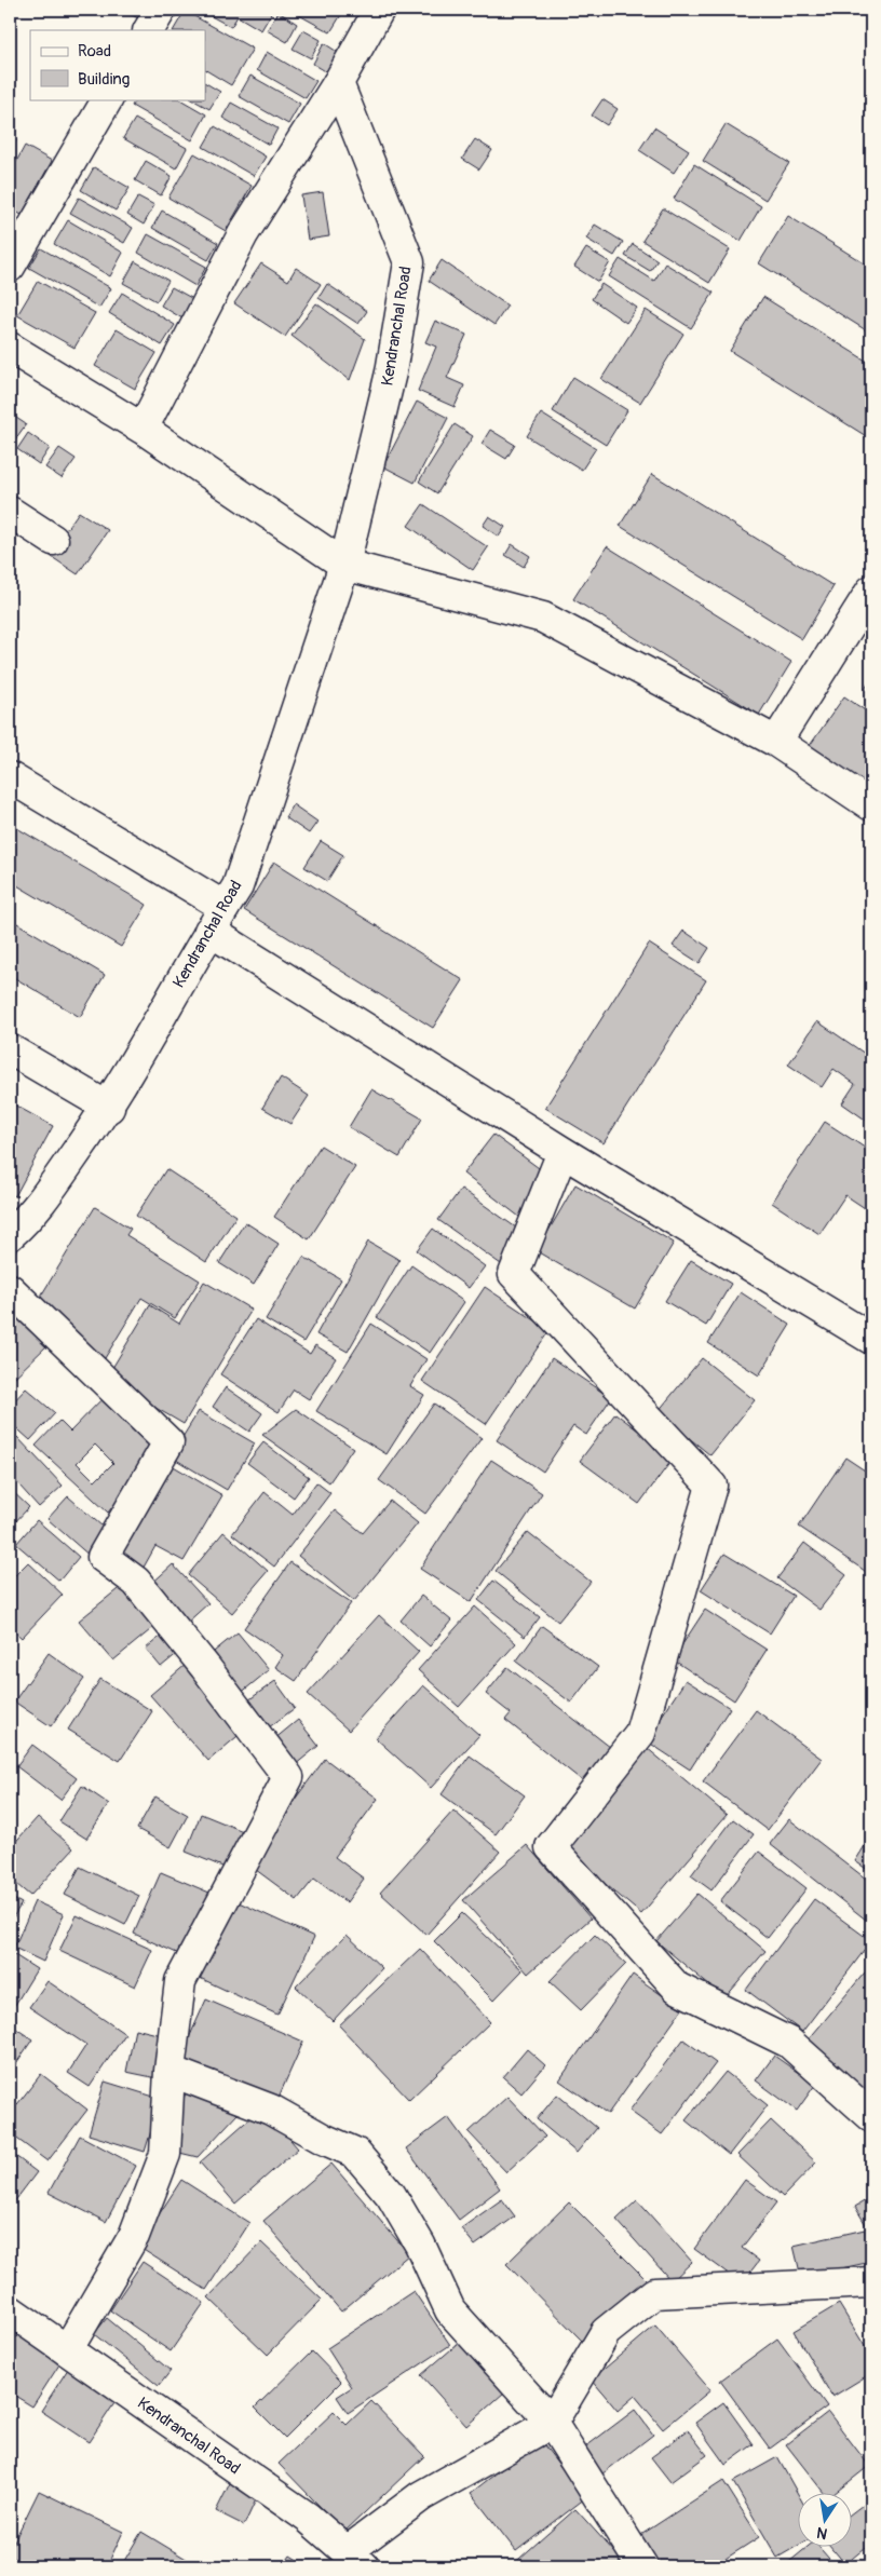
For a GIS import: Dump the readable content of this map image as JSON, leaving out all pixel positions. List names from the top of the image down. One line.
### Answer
{"streets":{"street":["Kendranchal Road"]},"legend":["Road","Building"],"north":"bottom"}
